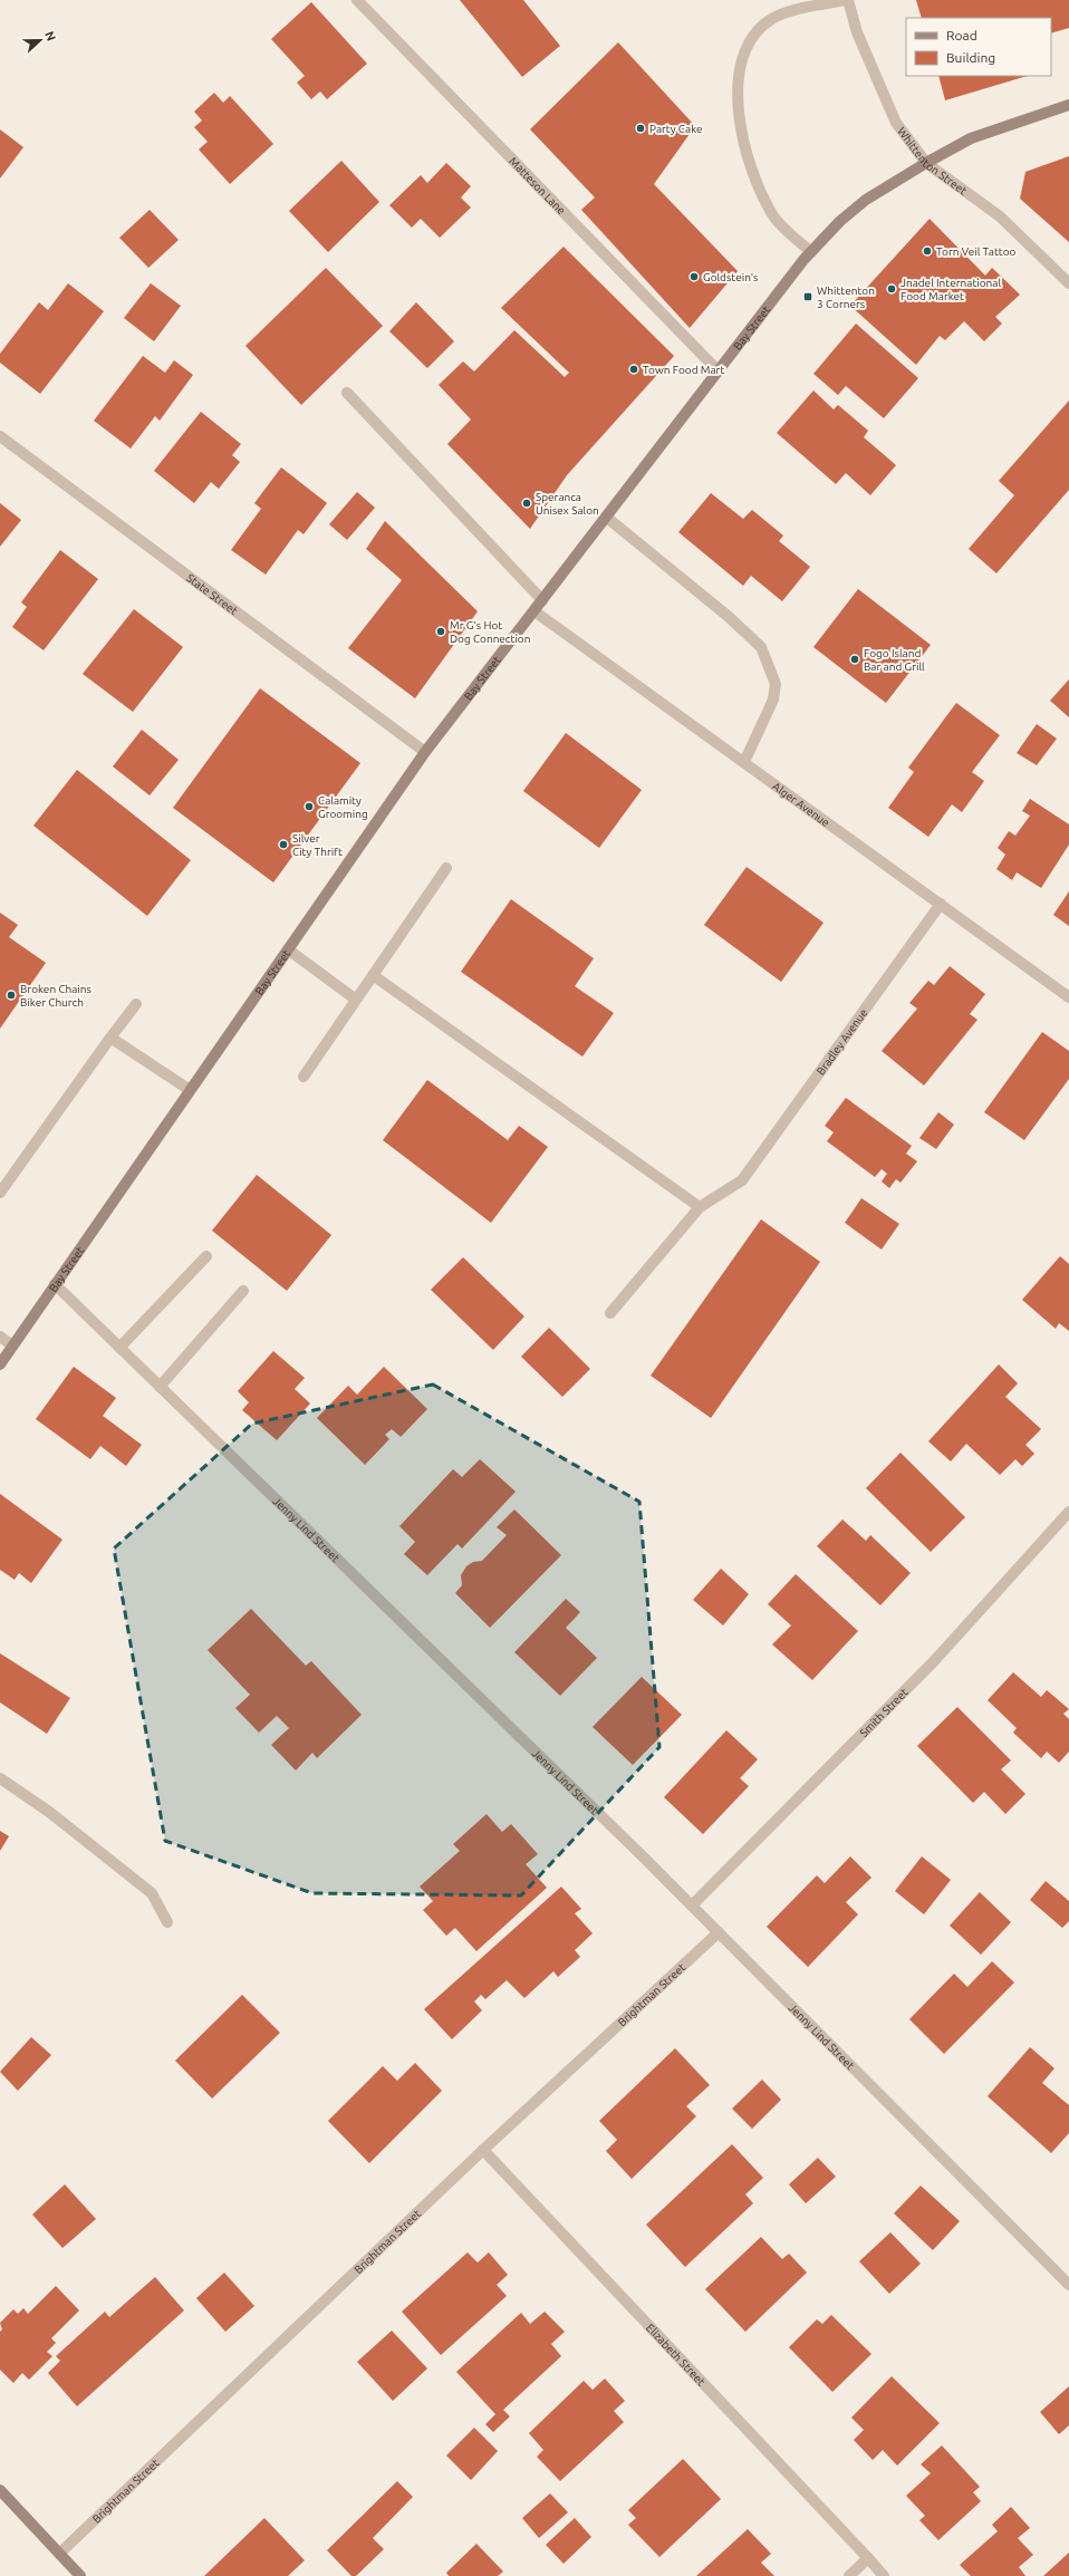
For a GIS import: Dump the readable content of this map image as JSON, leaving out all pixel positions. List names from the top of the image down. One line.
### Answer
{"streets":{"main road":["Bay Street"],"street":["Whittenton Street","Matteson Lane","State Street","Alger Avenue","Bradley Avenue","Jenny Lind Street","Smith Street","Brightman Street","Elizabeth Street"]},"crossings":[["Whittenton Street","Bay Street"],["Matteson Lane","Bay Street"],["Bay Street","State Street"],["Bay Street","Alger Avenue"],["Bay Street","Jenny Lind Street"],["Alger Avenue","Bradley Avenue"],["Jenny Lind Street","Smith Street"],["Jenny Lind Street","Brightman Street"],["Brightman Street","Elizabeth Street"]],"places":{"other":["Party Cake","Torn Veil Tattoo","Goldstein's","Jnadel International Food Market","Town Food Mart","Speranca Unisex Salon","Mr G's Hot Dog Connection","Fogo Island Bar and Grill","Calamity Grooming","Silver City Thrift","Broken Chains Biker Church"],"transit":["Whittenton 3 Corners"]},"legend":["Road","Building"],"north":"right"}
